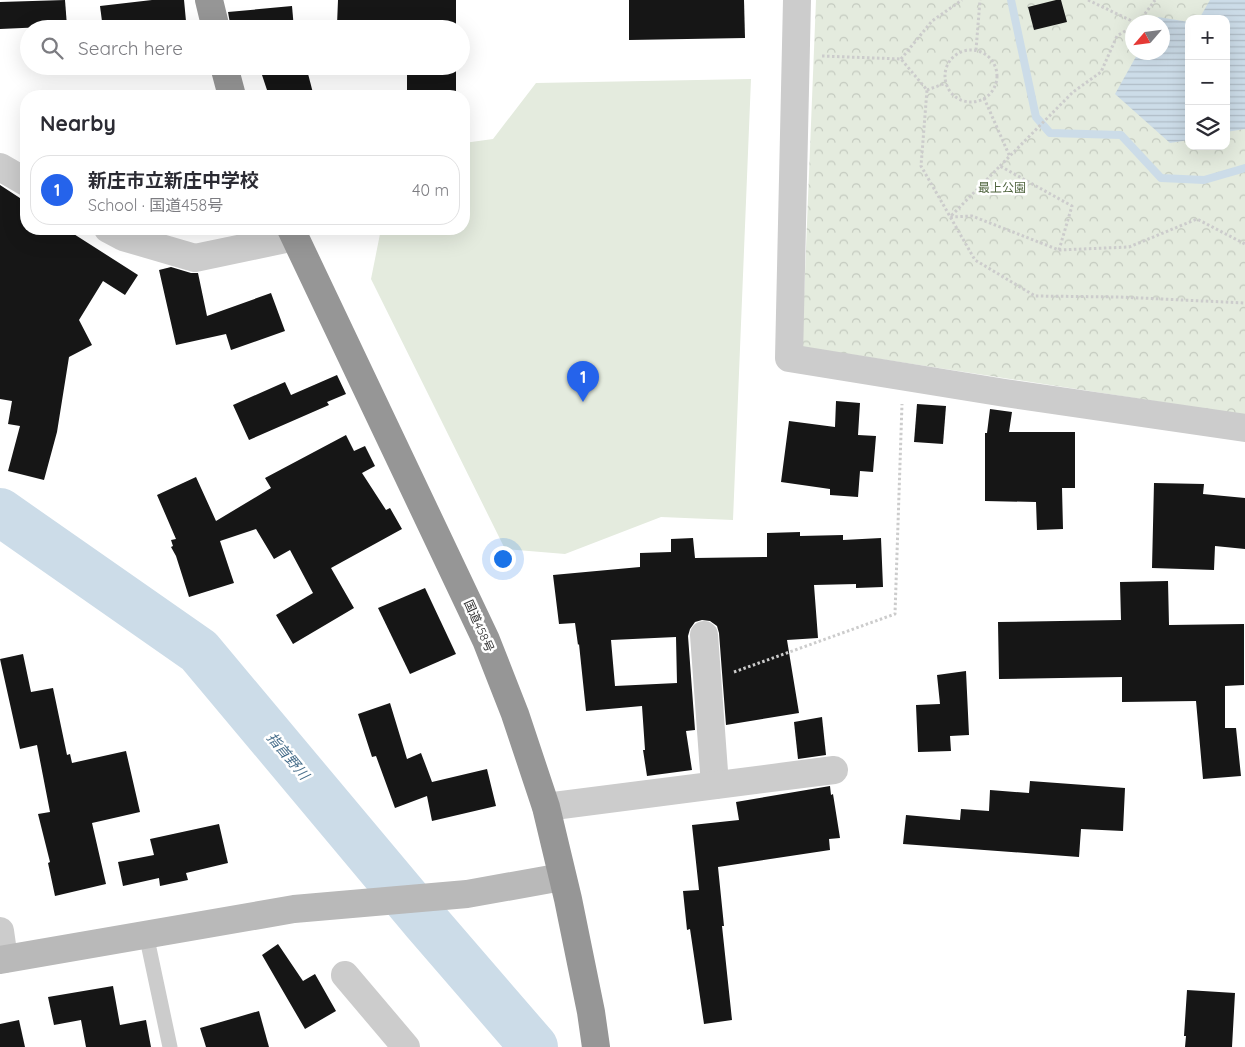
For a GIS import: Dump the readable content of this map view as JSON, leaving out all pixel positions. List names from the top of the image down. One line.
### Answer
{"streets":{"highway":["国道458号"]},"water":["指首野川"],"parks":["最上公園"],"north":"bottom left","page":{"map_buttons":["+","−"],"search":"Search here","heading":"Nearby","list":[{"mark":"1","name":"新庄市立新庄中学校","note":"School · 国道458号","value":"40 m"}],"pins":"1"}}
